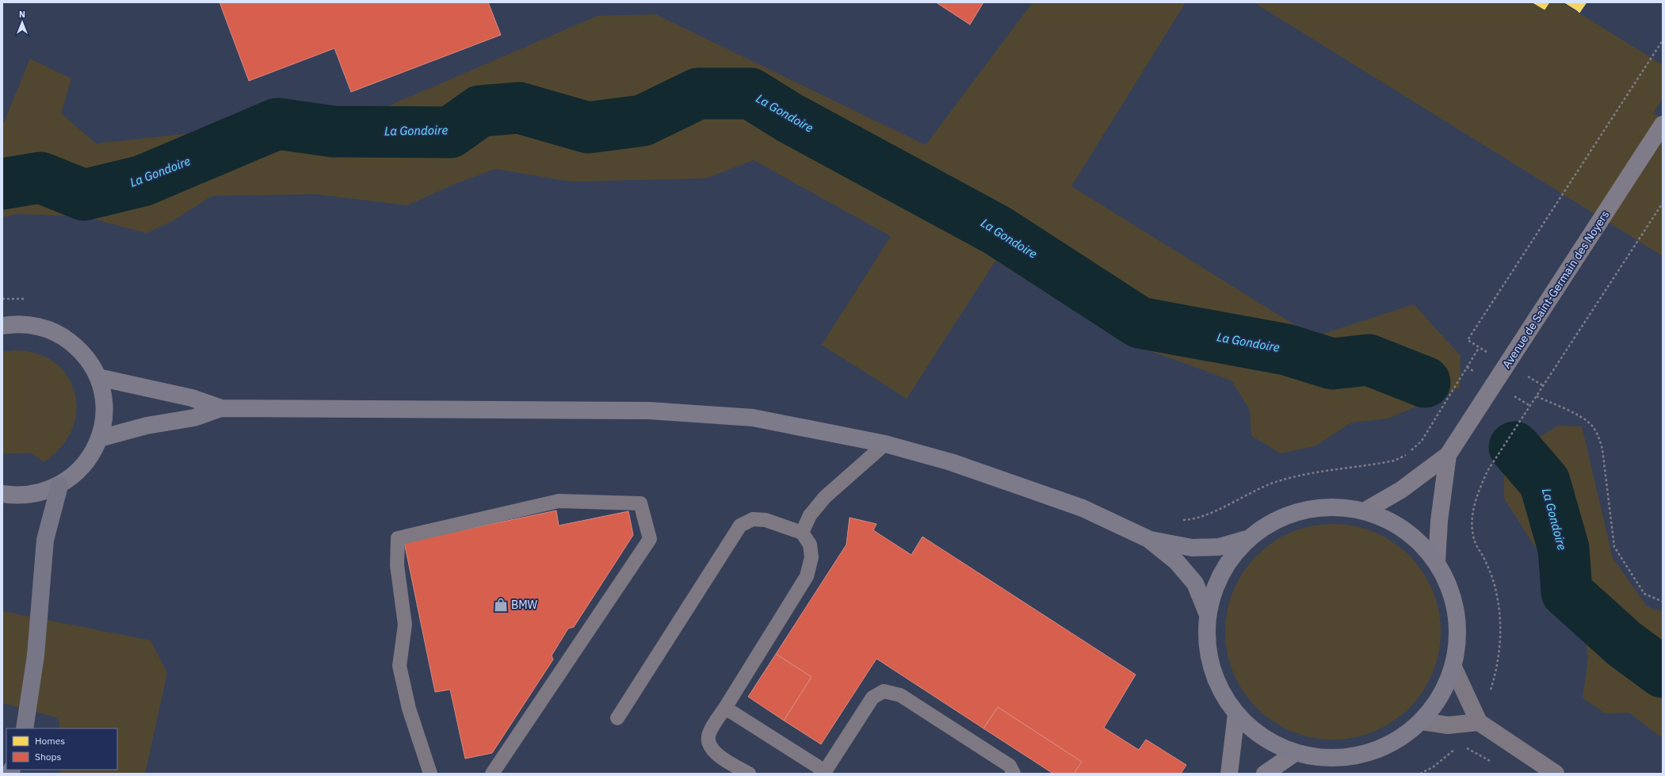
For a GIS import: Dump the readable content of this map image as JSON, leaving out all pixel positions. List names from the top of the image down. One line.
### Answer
{"streets":{"main road":["Avenue de Saint-Germain des Noyers"]},"water":["La Gondoire"],"places":{"shop":["BMW"]},"legend":["Homes","Shops"],"north":"top"}
